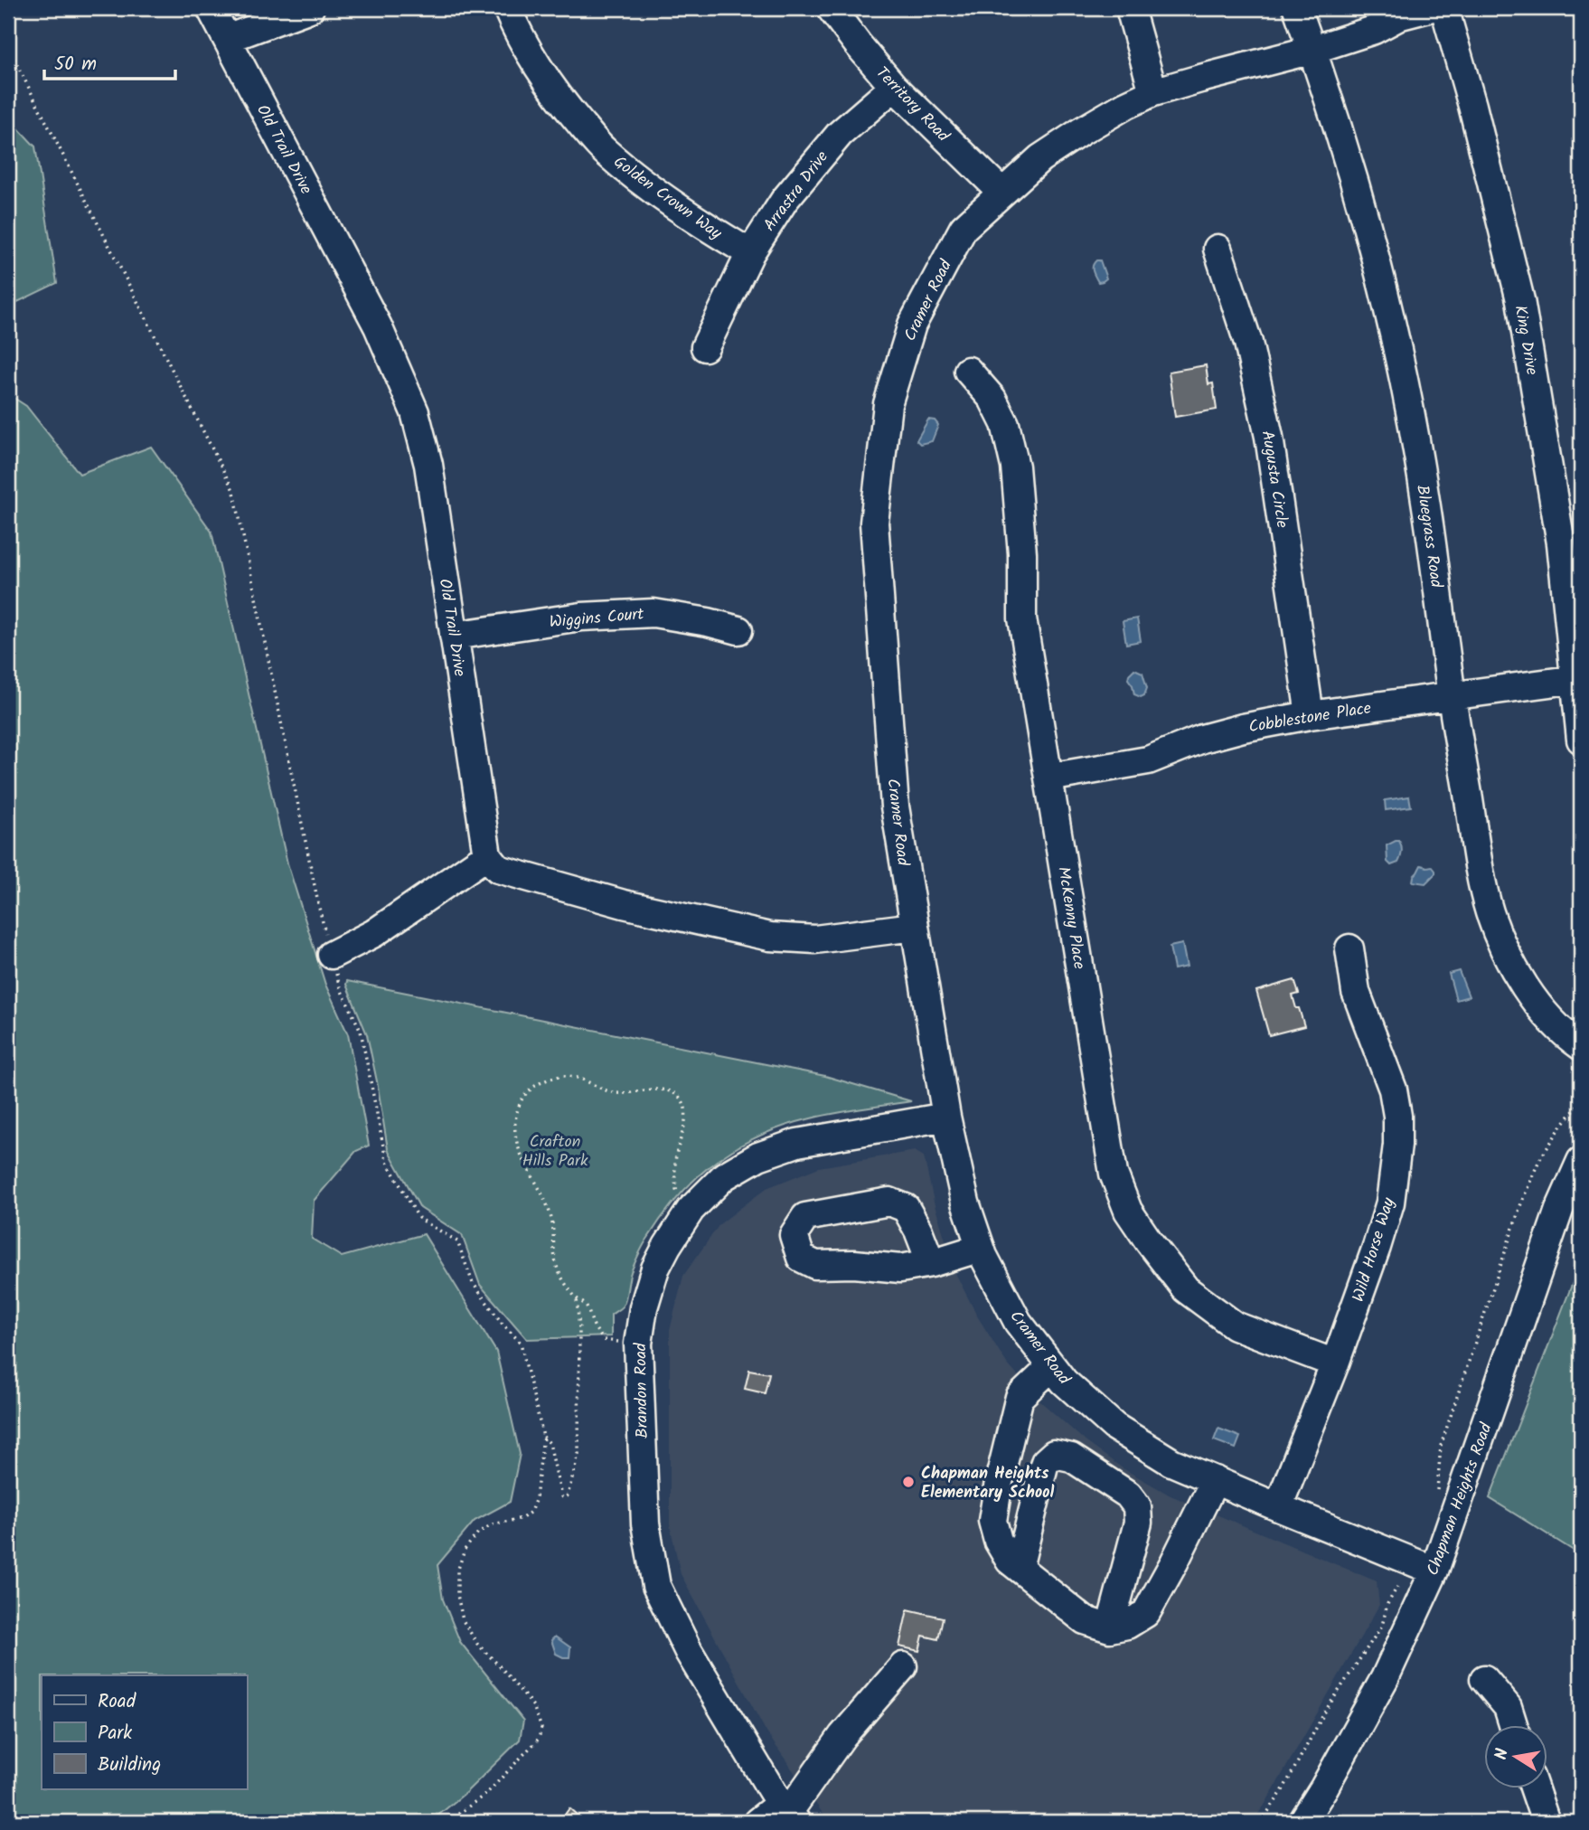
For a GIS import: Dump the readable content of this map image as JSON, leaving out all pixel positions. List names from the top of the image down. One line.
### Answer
{"streets":{"street":["Territory Road","Old Trail Drive","Arrastra Drive","Golden Crown Way","Cramer Road","King Drive","Augusta Circle","Bluegrass Road","Wiggins Court","Cobblestone Place","McKenny Place","Wild Horse Way","Brandon Road","Chapman Heights Road"]},"crossings":[["Territory Road","Arrastra Drive"],["Territory Road","Cramer Road"],["Old Trail Drive","Wiggins Court"],["Arrastra Drive","Golden Crown Way"],["Cramer Road","Bluegrass Road"],["Cramer Road","Wild Horse Way"],["Cramer Road","Brandon Road"],["Cramer Road","Chapman Heights Road"],["King Drive","Cobblestone Place"],["Augusta Circle","Cobblestone Place"],["Bluegrass Road","Cobblestone Place"],["Cobblestone Place","McKenny Place"],["McKenny Place","Wild Horse Way"]],"parks":["Crafton Hills Park"],"places":["Chapman Heights Elementary School"],"legend":["Road","Park","Building"],"scale_bar":"50 m","north":"left"}
